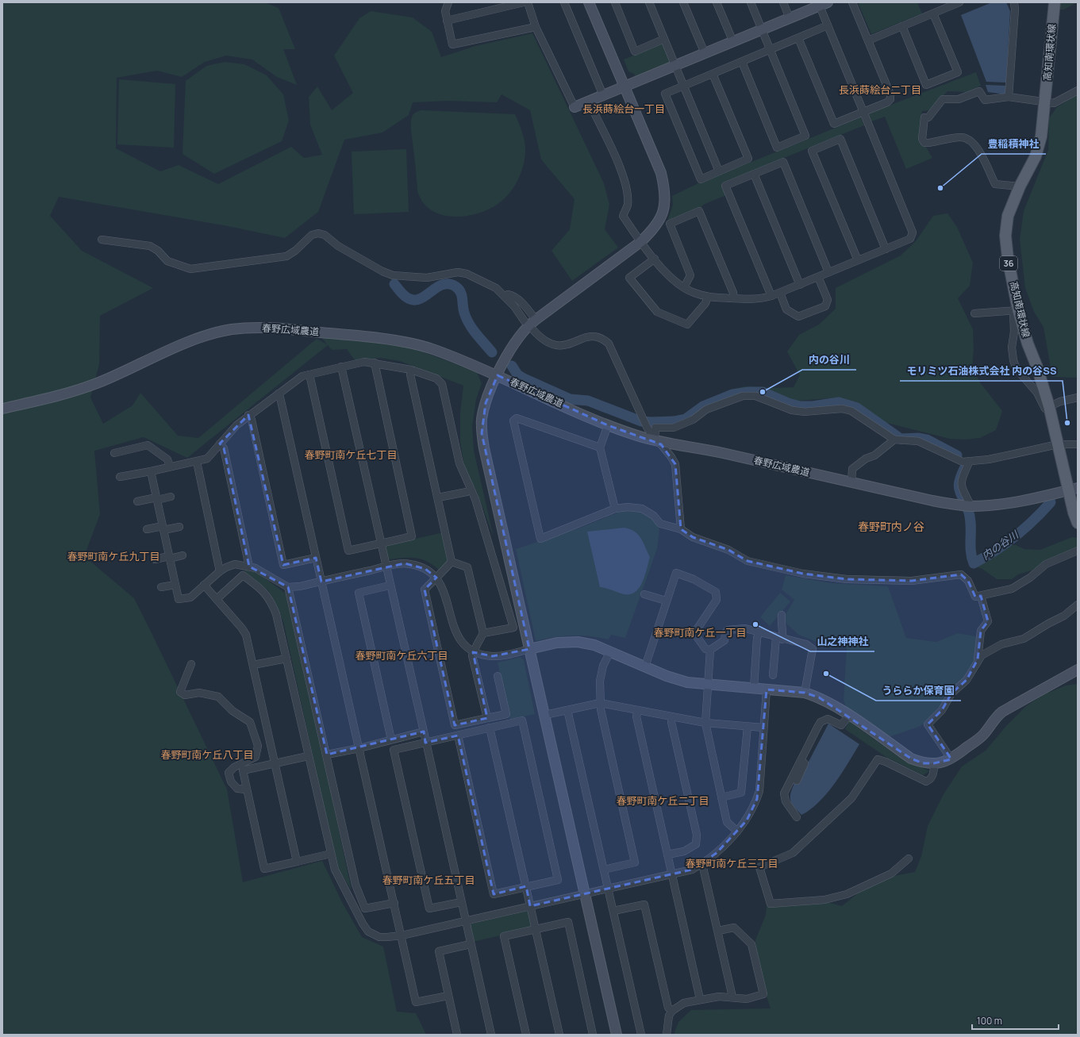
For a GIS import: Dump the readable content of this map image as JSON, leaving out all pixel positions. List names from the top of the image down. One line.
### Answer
{"streets":{"main road":["高知南環状線","36"],"street":["春野広域農道"]},"crossings":[["高知南環状線","春野広域農道"]],"districts":["長浜蒔絵台二丁目","長浜蒔絵台一丁目","春野町南ケ丘七丁目","春野町内ノ谷","春野町南ケ丘九丁目","春野町南ケ丘一丁目","春野町南ケ丘六丁目","春野町南ケ丘八丁目","春野町南ケ丘二丁目","春野町南ケ丘三丁目","春野町南ケ丘五丁目"],"water":["内の谷川"],"places":["豊稲積神社","内の谷川","モリミツ石油株式会社 内の谷SS","山之神神社","うららか保育園"],"scale_bar":"100 m"}
